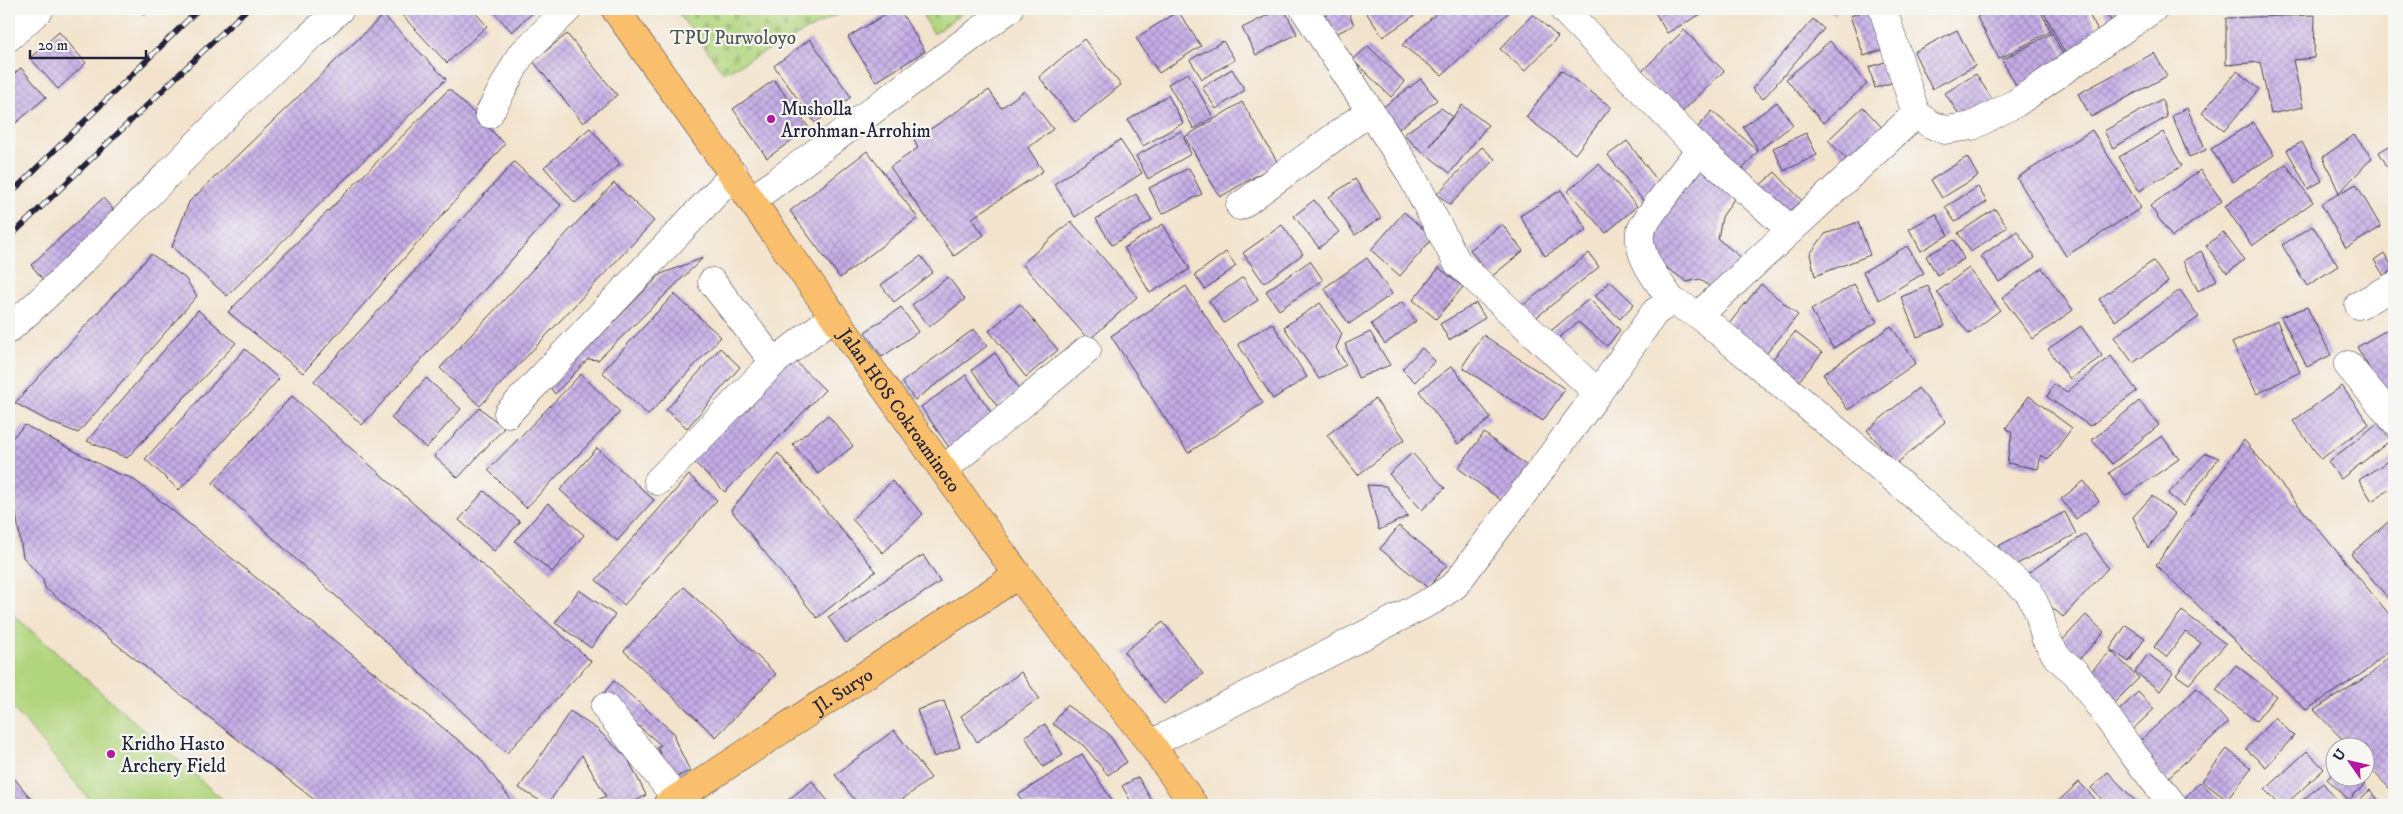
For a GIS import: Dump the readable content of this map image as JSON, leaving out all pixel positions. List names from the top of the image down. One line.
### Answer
{"streets":{"main road":["Jalan HOS Cokroaminoto","Jl. Suryo"]},"crossings":[["Jalan HOS Cokroaminoto","Jl. Suryo"]],"parks":["TPU Purwoloyo"],"places":["Musholla Arrohman-Arrohim","Kridho Hasto Archery Field"],"scale_bar":"20 m","north":"top left"}
